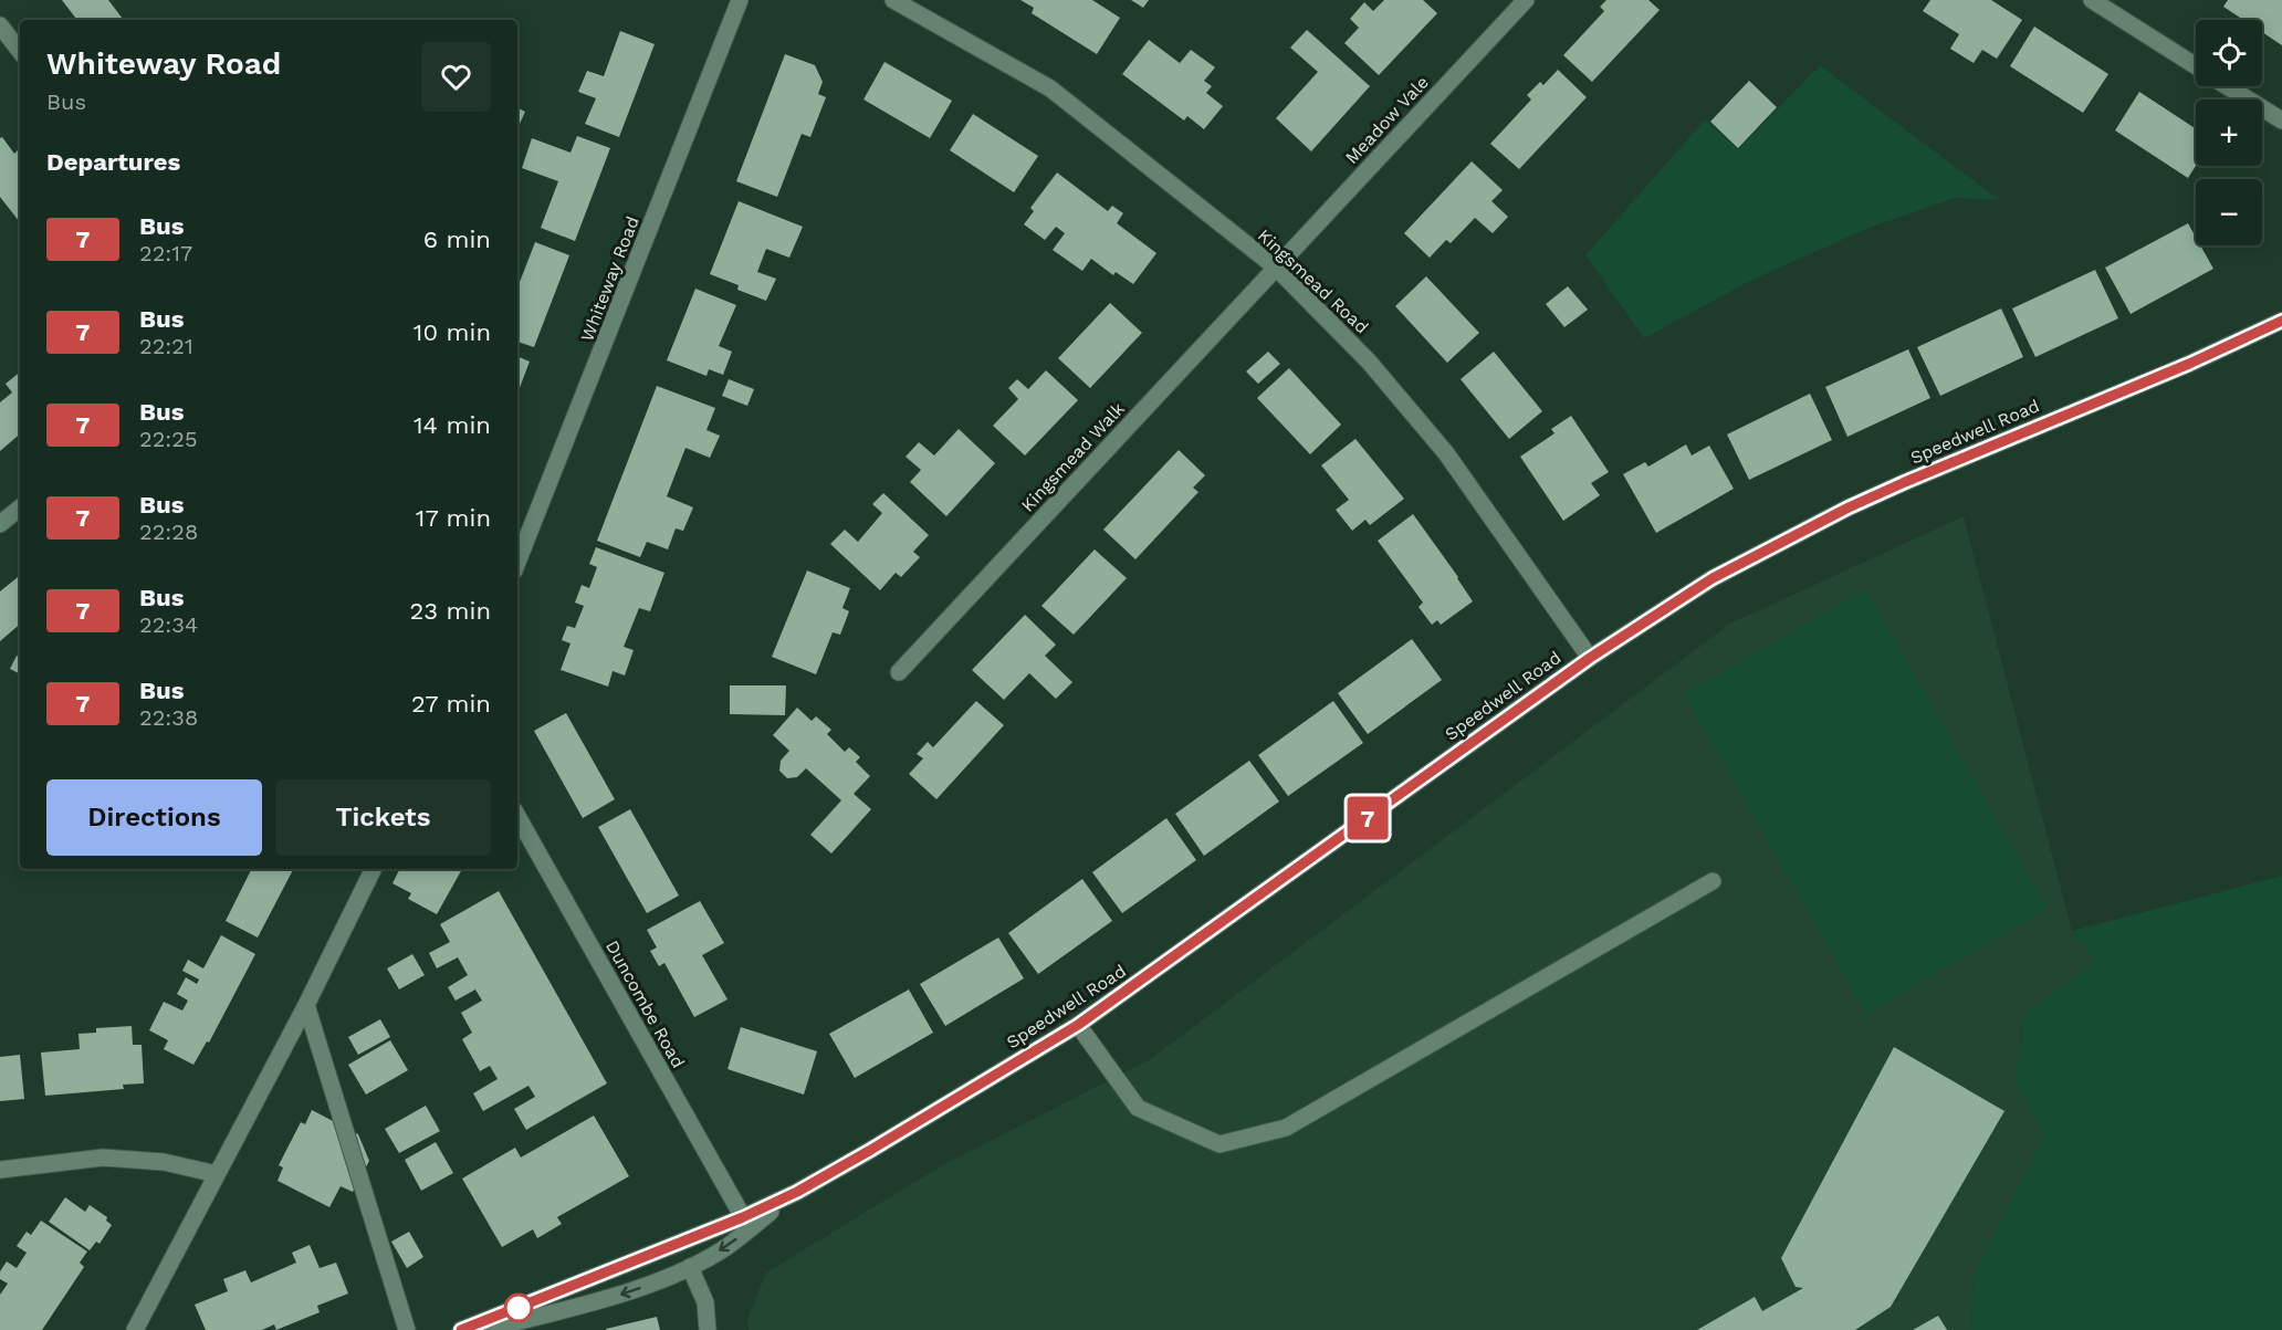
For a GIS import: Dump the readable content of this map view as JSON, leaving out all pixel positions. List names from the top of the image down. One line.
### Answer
{"streets":{"street":["Meadow Vale","Whiteway Road","Kingsmead Road","Speedwell Road","Kingsmead Walk","Duncombe Road"]},"crossings":[["Meadow Vale","Kingsmead Road"],["Meadow Vale","Kingsmead Walk"],["Kingsmead Road","Speedwell Road"],["Kingsmead Road","Kingsmead Walk"],["Speedwell Road","Duncombe Road"]],"lines":["bus line 7"],"page":{"on_map":"7","map_buttons":["+","−"],"heading":[["Whiteway Road","Bus"],"Departures"],"list":[{"mark":"7","name":"Bus","note":"22:17","value":"6 min"},{"mark":"7","name":"Bus","note":"22:21","value":"10 min"},{"mark":"7","name":"Bus","note":"22:25","value":"14 min"},{"mark":"7","name":"Bus","note":"22:28","value":"17 min"},{"mark":"7","name":"Bus","note":"22:34","value":"23 min"},{"mark":"7","name":"Bus","note":"22:38","value":"27 min"}],"buttons":["Directions","Tickets"]}}
